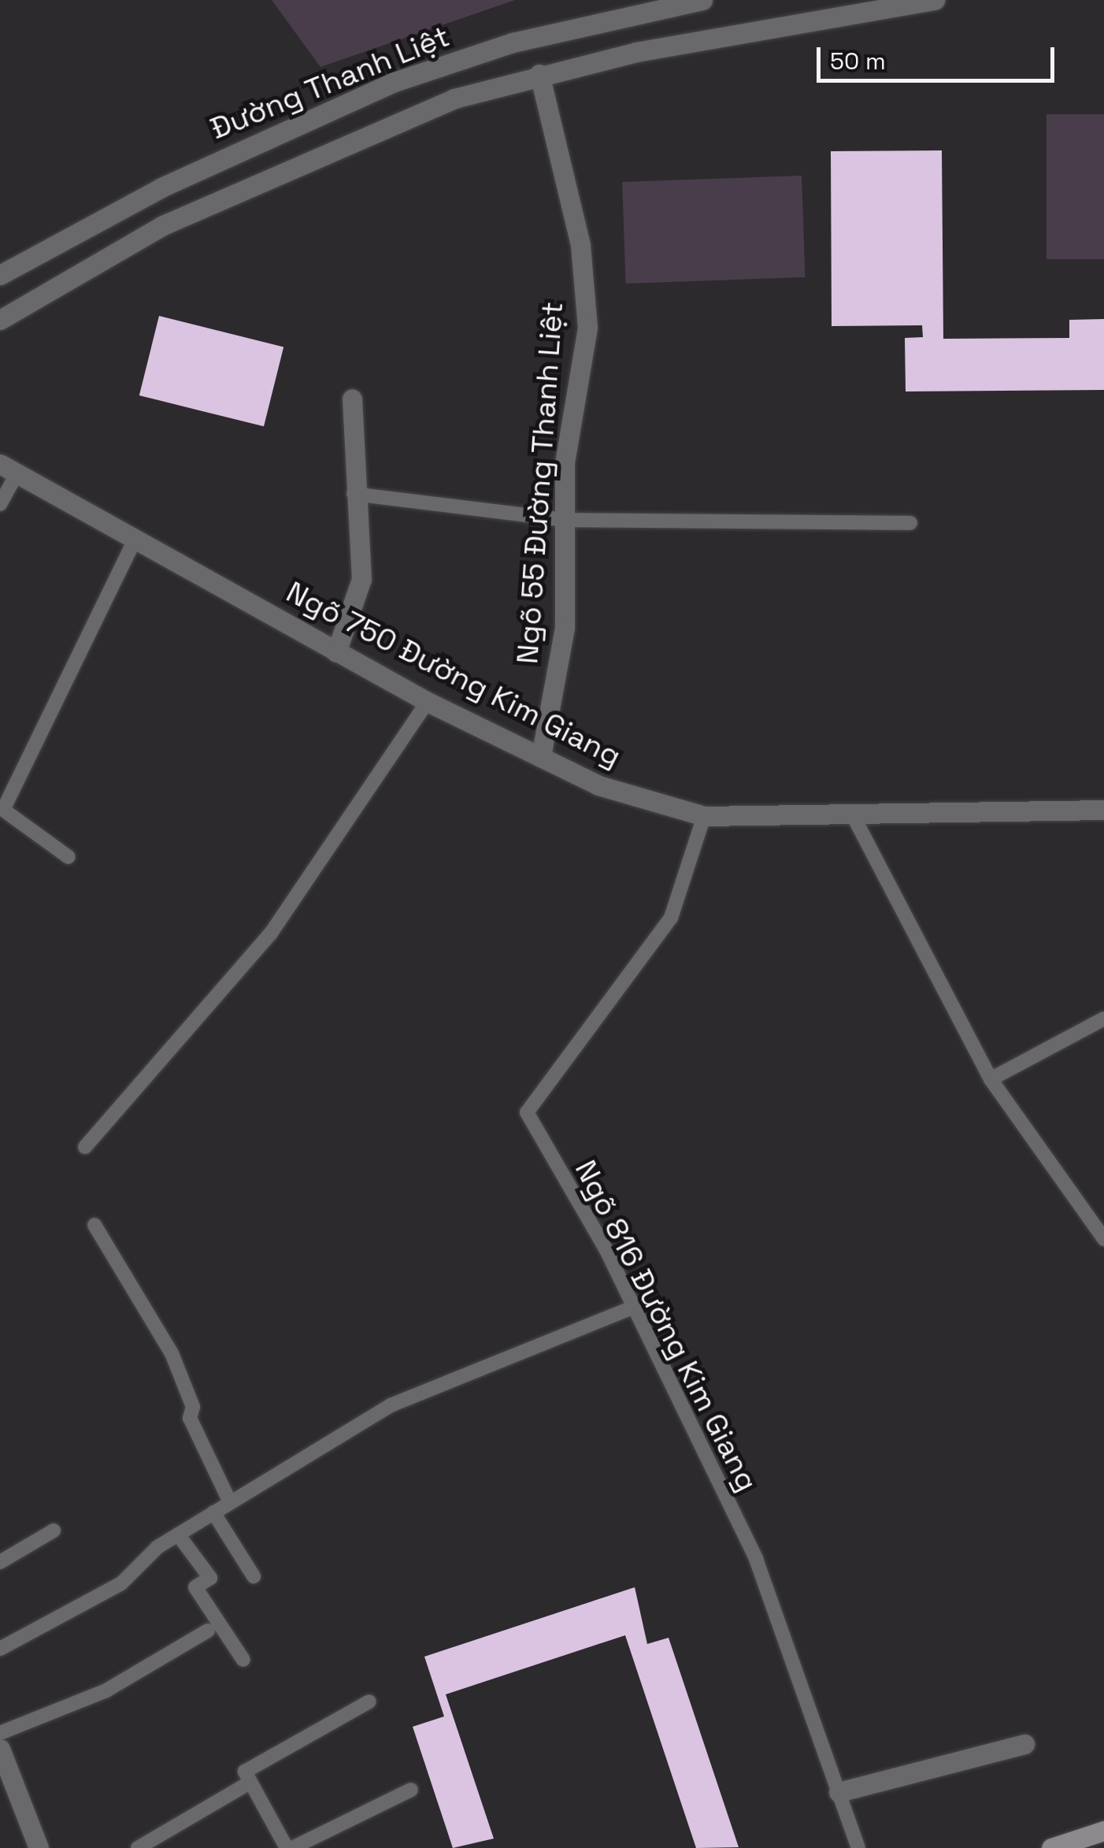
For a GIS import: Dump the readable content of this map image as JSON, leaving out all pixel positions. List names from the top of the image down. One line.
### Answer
{"streets":{"street":["Đường Thanh Liệt","Ngõ 55 Đường Thanh Liệt","Ngõ 750 Đường Kim Giang"],"lane":["Ngõ 816 Đường Kim Giang"]},"crossings":[["Ngõ 55 Đường Thanh Liệt","Ngõ 750 Đường Kim Giang"],["Ngõ 750 Đường Kim Giang","Ngõ 816 Đường Kim Giang"]],"scale_bar":"50 m"}
